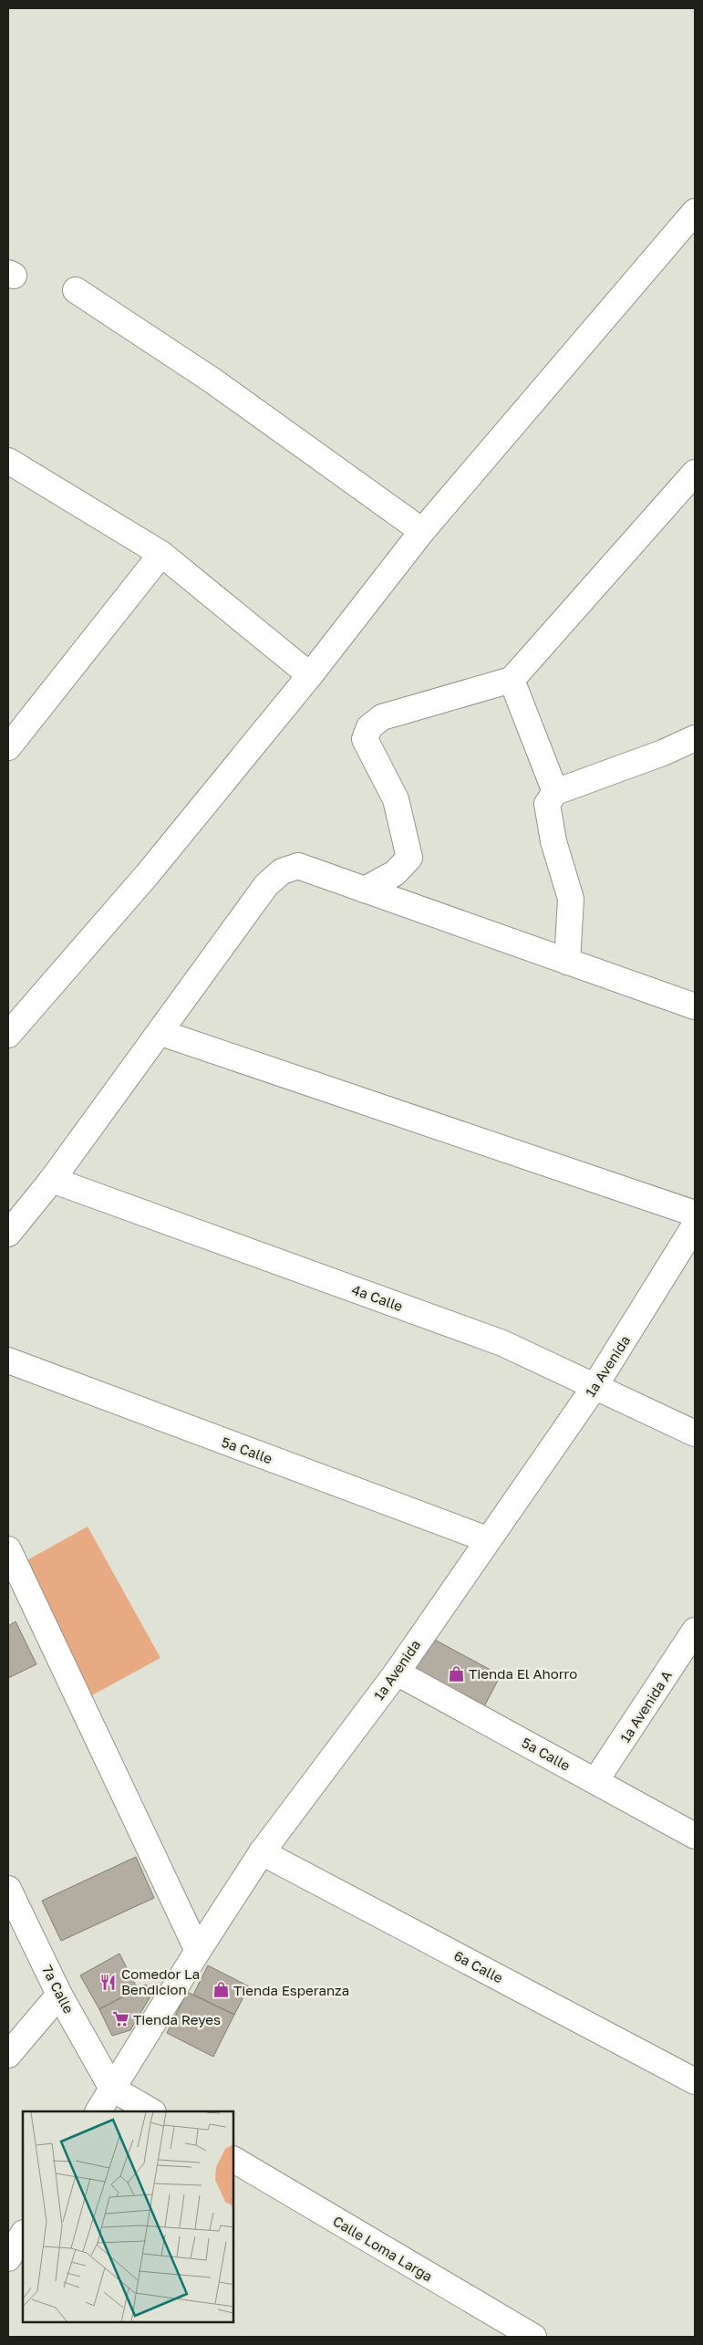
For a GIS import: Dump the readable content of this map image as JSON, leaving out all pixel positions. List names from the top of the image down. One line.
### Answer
{"streets":{"street":["4a Calle","1a Avenida","5a Calle","1a Avenida A","6a Calle","7a Calle","Calle Loma Larga"]},"crossings":[["4a Calle","1a Avenida"],["1a Avenida","5a Calle"],["1a Avenida","6a Calle"],["1a Avenida","7a Calle"],["5a Calle","1a Avenida A"]],"places":{"shop":["Tienda El Ahorro","Tienda Esperanza"],"restaurant":["Comedor La Bendicion"],"supermarket":["Tienda Reyes"]}}
